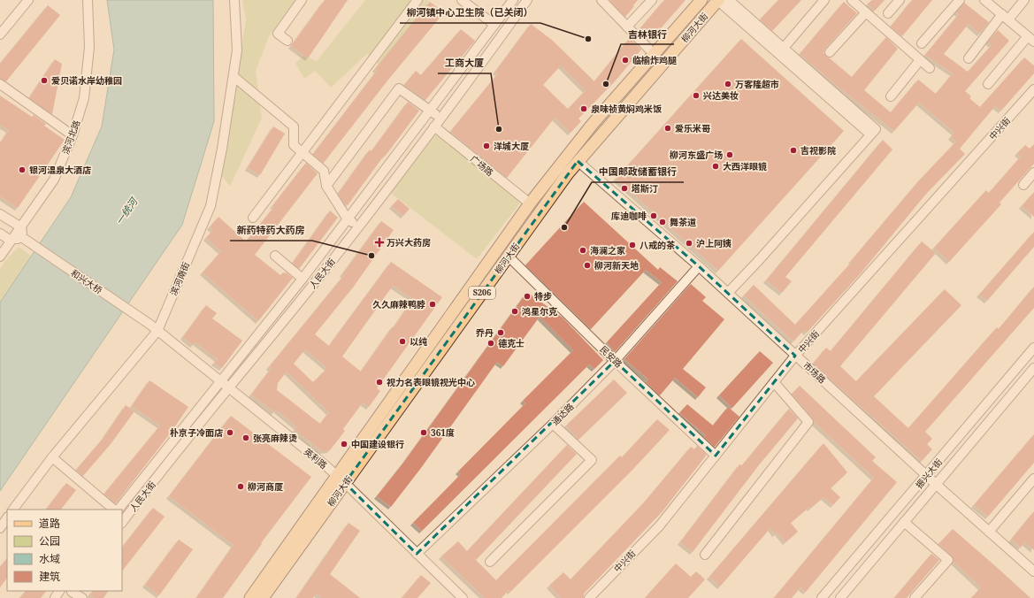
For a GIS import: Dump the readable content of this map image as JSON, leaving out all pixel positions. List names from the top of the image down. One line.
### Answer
{"streets":{"main road":["柳河大街","S206"],"street":["中兴街","滨河北路","广场路","人民大街","滨河南街","和兴大桥","民安路","市场路","通达路","英利路","振兴大街"]},"crossings":[["柳河大街","广场路"],["柳河大街","民安路"],["柳河大街","市场路"],["柳河大街","英利路"],["中兴街","民安路"],["中兴街","市场路"],["广场路","人民大街"],["人民大街","英利路"],["滨河南街","和兴大桥"],["滨河南街","英利路"],["和兴大桥","英利路"],["民安路","通达路"],["市场路","通达路"],["市场路","振兴大街"],["通达路","英利路"]],"water":["一统河"],"places":{"other":["柳河镇中心卫生院（已关闭）","临榆炸鸡腿","爱贝诺水岸幼稚园","吉林银行","万客隆超市","兴达美妆","泉味祯黄焖鸡米饭","爱乐米哥","工商大厦","洋城大厦","吉视影院","柳河东盛广场","大西洋眼镜","银河温泉大酒店","塔斯汀","库迪咖啡","舞茶道","中国邮政储蓄银行","沪上阿姨","八戒的茶","海澜之家","新药特药大药房","柳河新天地","特步","久久麻辣鸭脖","鸿星尔克","乔丹","以纯","德克士","视力名表眼镜视光中心","朴京子冷面店","361度","张亮麻辣烫","中国建设银行","柳河商厦"],"health":["万兴大药房"]},"legend":["道路","公园","水域","建筑"]}
